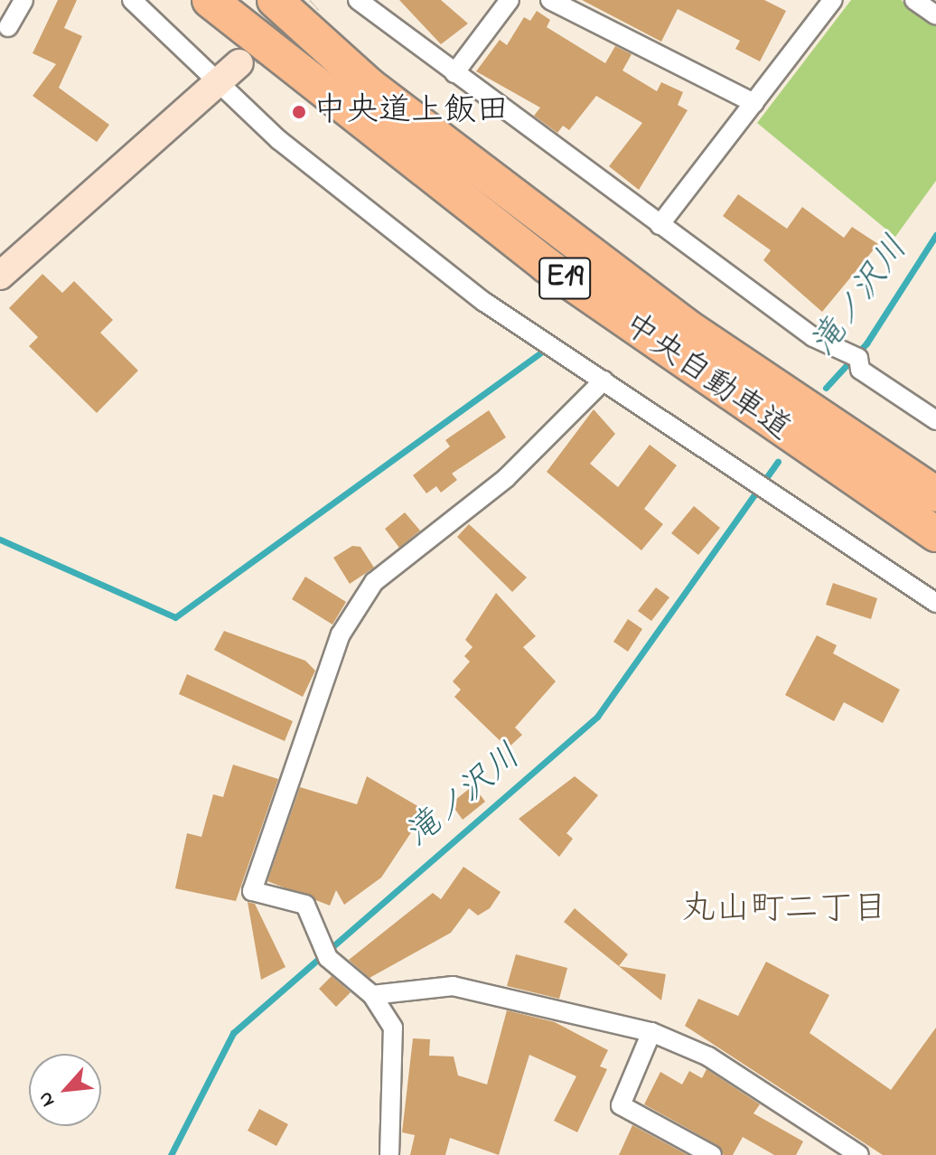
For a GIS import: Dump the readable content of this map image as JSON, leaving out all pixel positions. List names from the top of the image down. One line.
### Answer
{"streets":{"highway":["E19","中央自動車道"]},"districts":["丸山町二丁目"],"water":["滝ノ沢川"],"places":["中央道上飯田"],"north":"bottom left"}
